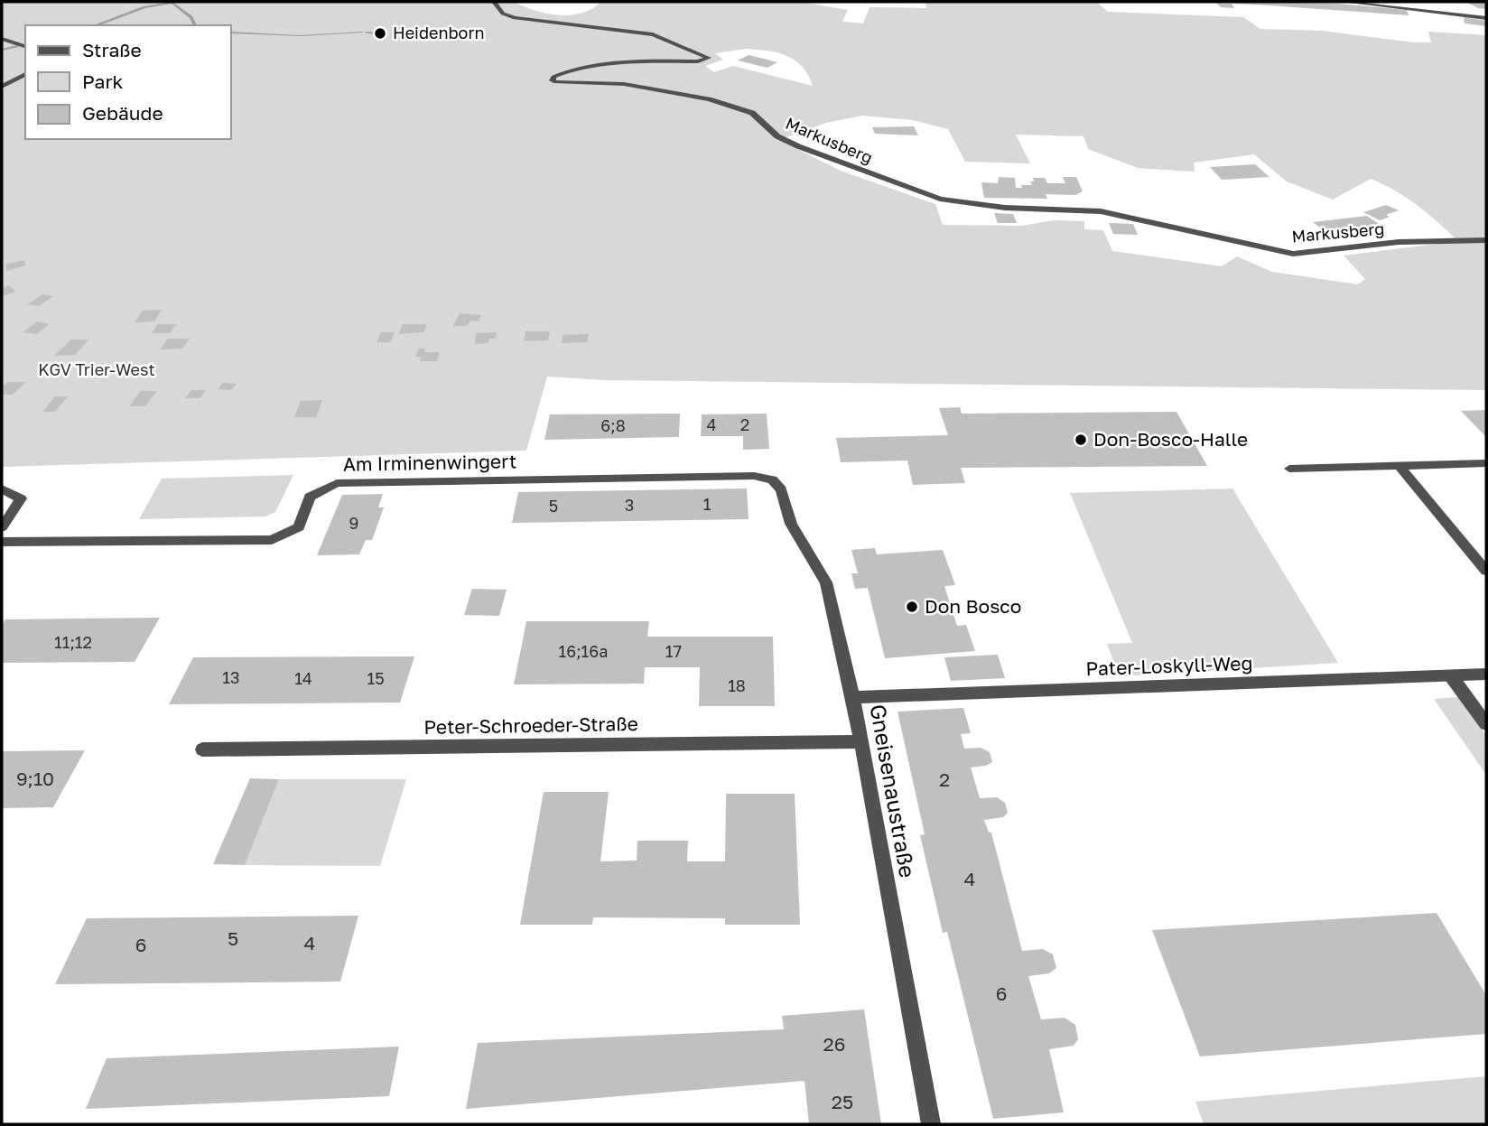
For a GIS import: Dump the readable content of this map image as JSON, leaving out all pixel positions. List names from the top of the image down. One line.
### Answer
{"streets":{"street":["Markusberg","Am Irminenwingert","Pater-Loskyll-Weg","Peter-Schroeder-Straße","Gneisenaustraße"]},"crossings":[["Am Irminenwingert","Gneisenaustraße"],["Pater-Loskyll-Weg","Gneisenaustraße"],["Peter-Schroeder-Straße","Gneisenaustraße"]],"parks":["KGV Trier-West"],"places":["Heidenborn","Don-Bosco-Halle","Don Bosco"],"house_numbers":["4","2","6;8","1","3","5","9","11;12","16;16a","17","13","14","15","18","9;10","2","4","5","4","6","6","26","25"],"legend":["Straße","Park","Gebäude"]}
